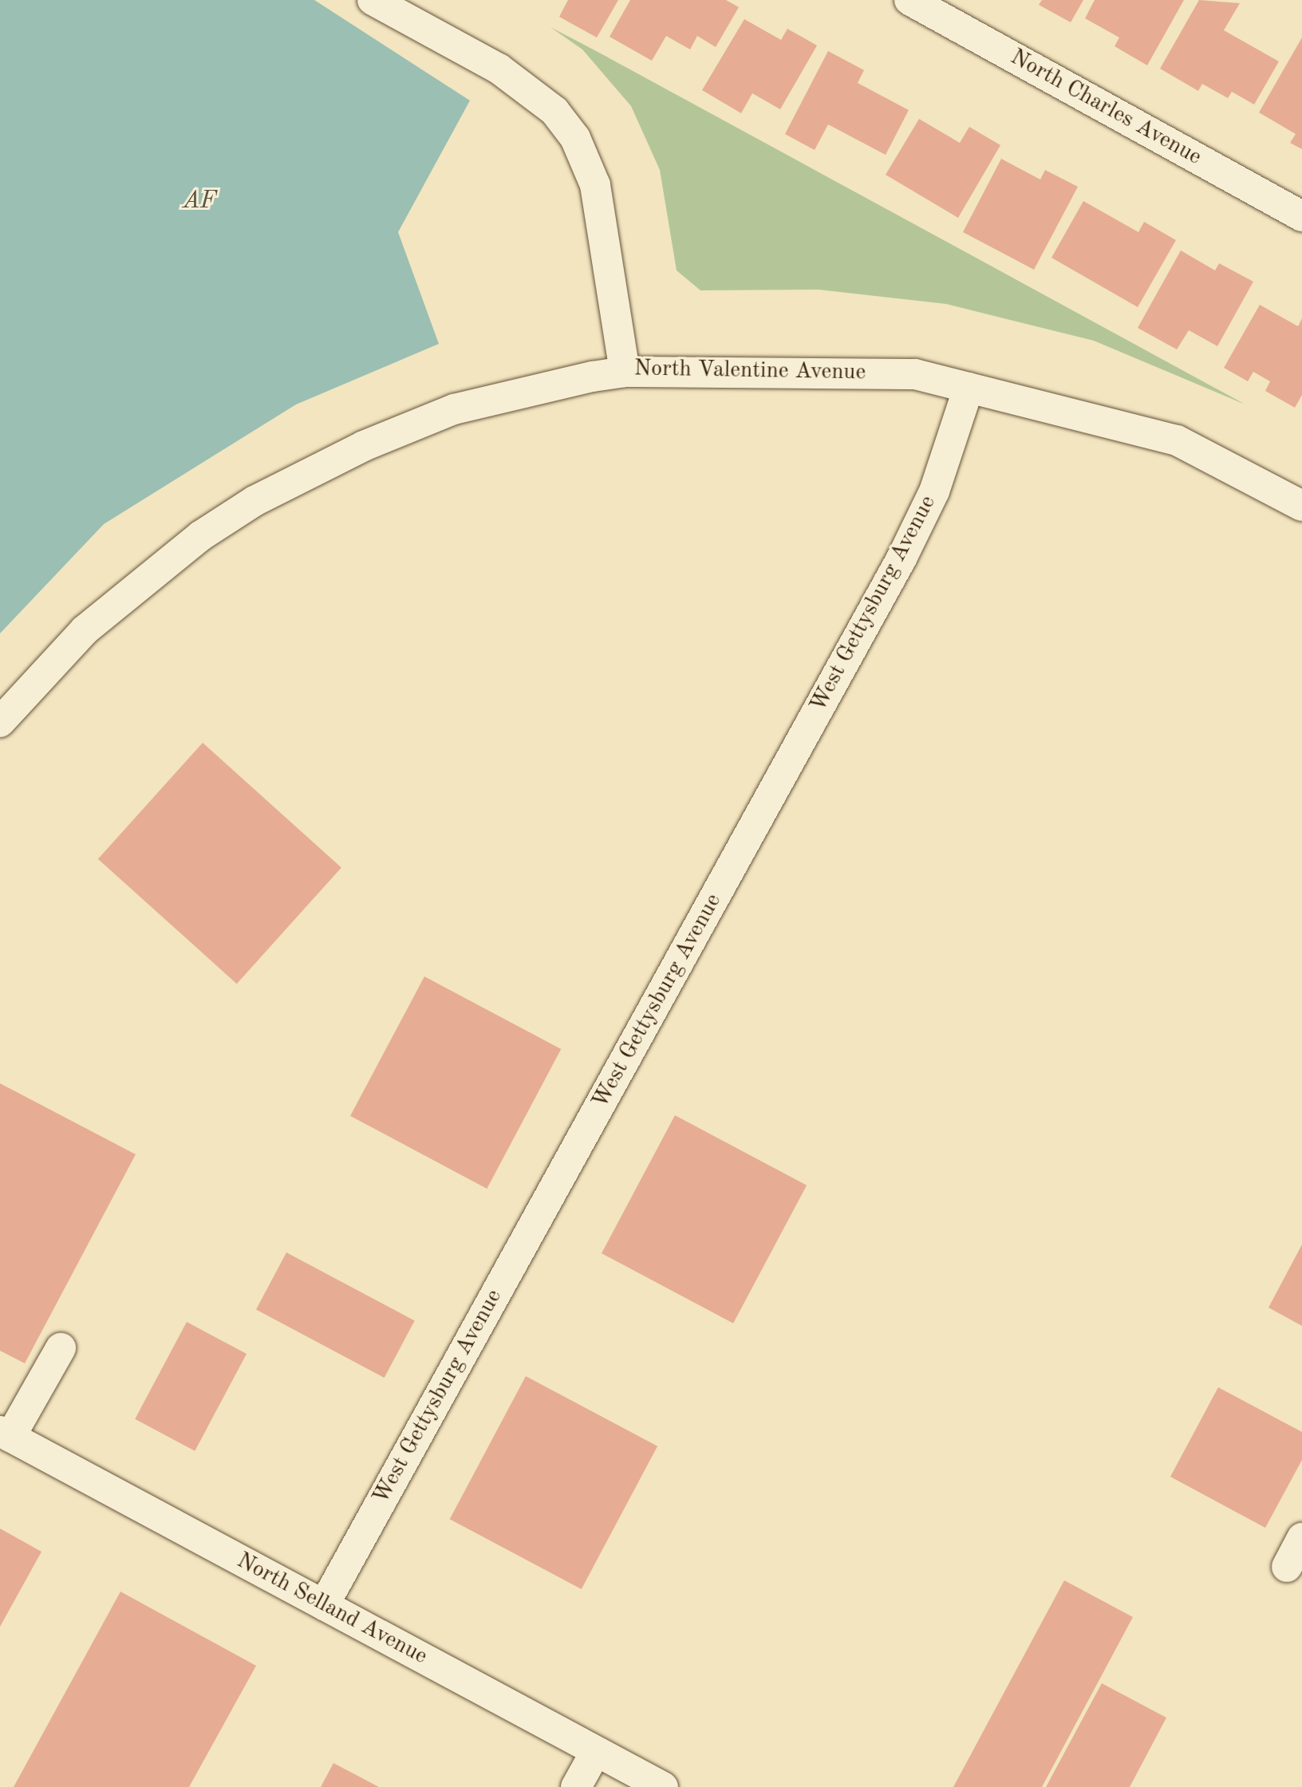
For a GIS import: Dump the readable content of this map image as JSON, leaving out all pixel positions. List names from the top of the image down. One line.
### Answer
{"streets":{"street":["North Charles Avenue","North Valentine Avenue","West Gettysburg Avenue","North Selland Avenue"]},"crossings":[["North Valentine Avenue","West Gettysburg Avenue"],["West Gettysburg Avenue","North Selland Avenue"]],"water":["AF"]}
